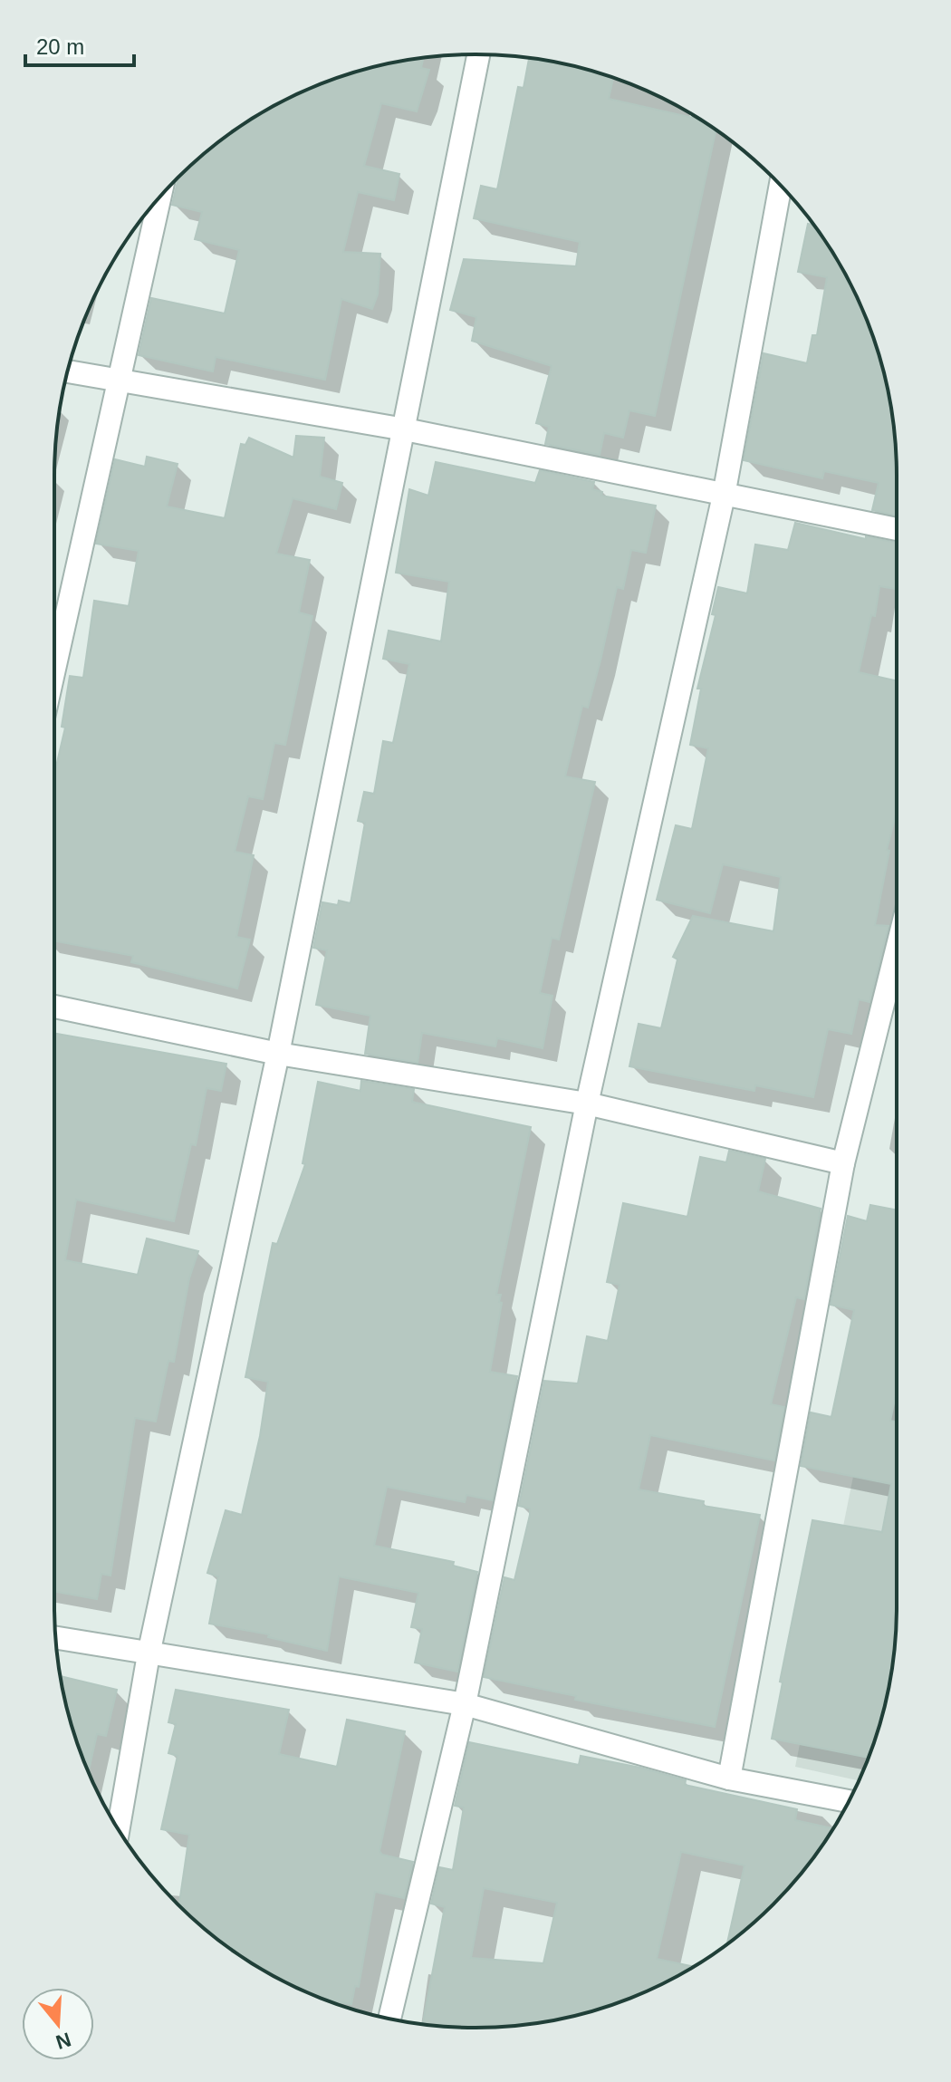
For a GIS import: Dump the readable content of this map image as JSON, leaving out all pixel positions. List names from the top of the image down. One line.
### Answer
{"scale_bar":"20 m","north":"bottom"}
